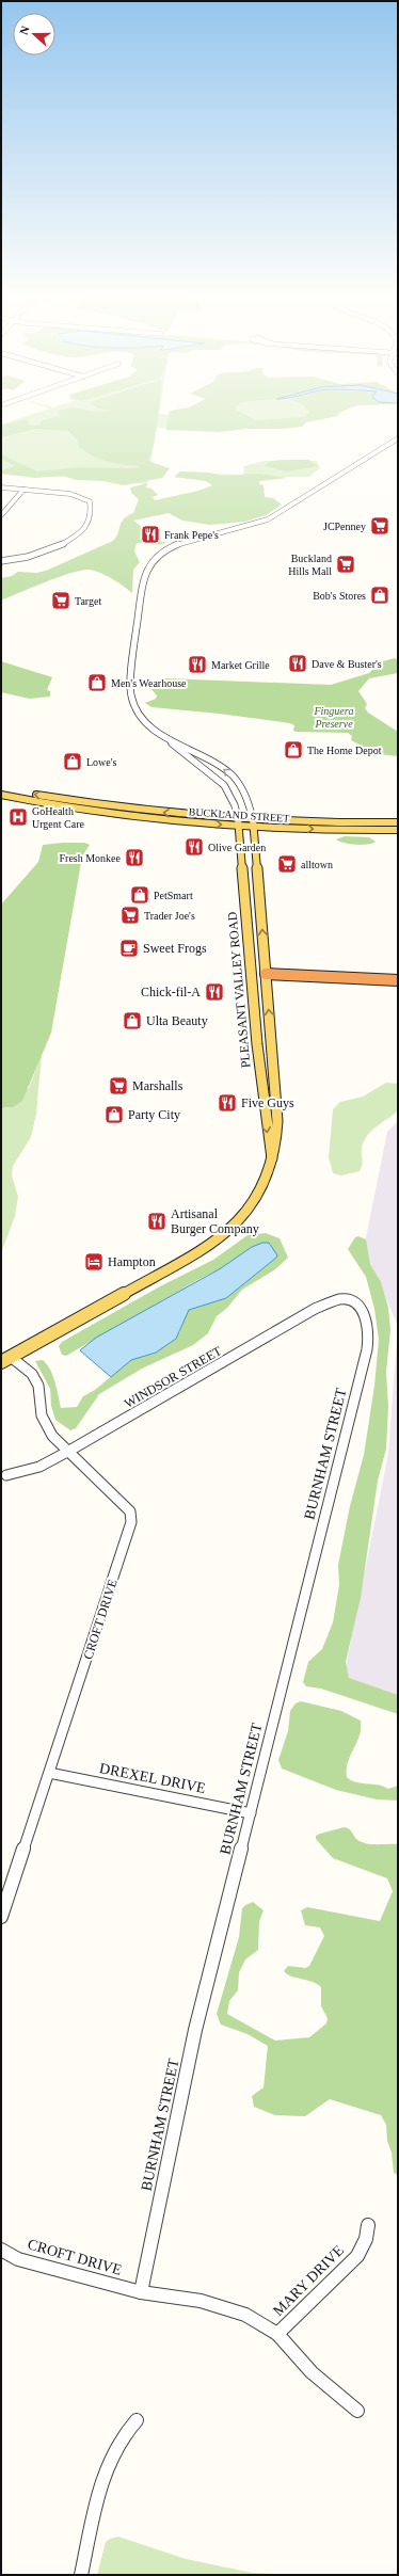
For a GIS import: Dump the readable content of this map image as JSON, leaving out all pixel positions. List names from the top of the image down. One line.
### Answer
{"streets":{"main road":["BUCKLAND STREET","PLEASANT VALLEY ROAD"],"street":["WINDSOR STREET","BURNHAM STREET","CROFT DRIVE","DREXEL DRIVE","MARY DRIVE"]},"crossings":[["BUCKLAND STREET","PLEASANT VALLEY ROAD"],["PLEASANT VALLEY ROAD","CROFT DRIVE"],["WINDSOR STREET","BURNHAM STREET"],["WINDSOR STREET","CROFT DRIVE"],["BURNHAM STREET","CROFT DRIVE"],["BURNHAM STREET","DREXEL DRIVE"],["CROFT DRIVE","DREXEL DRIVE"],["CROFT DRIVE","MARY DRIVE"]],"parks":["Finguera Preserve"],"places":{"supermarket":["JCPenney","Buckland Hills Mall","Target","alltown","Trader Joe's","Marshalls"],"restaurant":["Frank Pepe's","Dave & Buster's","Market Grille","Olive Garden","Fresh Monkee","Chick-fil-A","Five Guys","Artisanal Burger Company"],"shop":["Bob's Stores","Men's Wearhouse","The Home Depot","Lowe's","PetSmart","Ulta Beauty","Party City"],"hospital":["GoHealth Urgent Care"],"cafe":["Sweet Frogs"],"hotel":["Hampton"]},"north":"left"}
